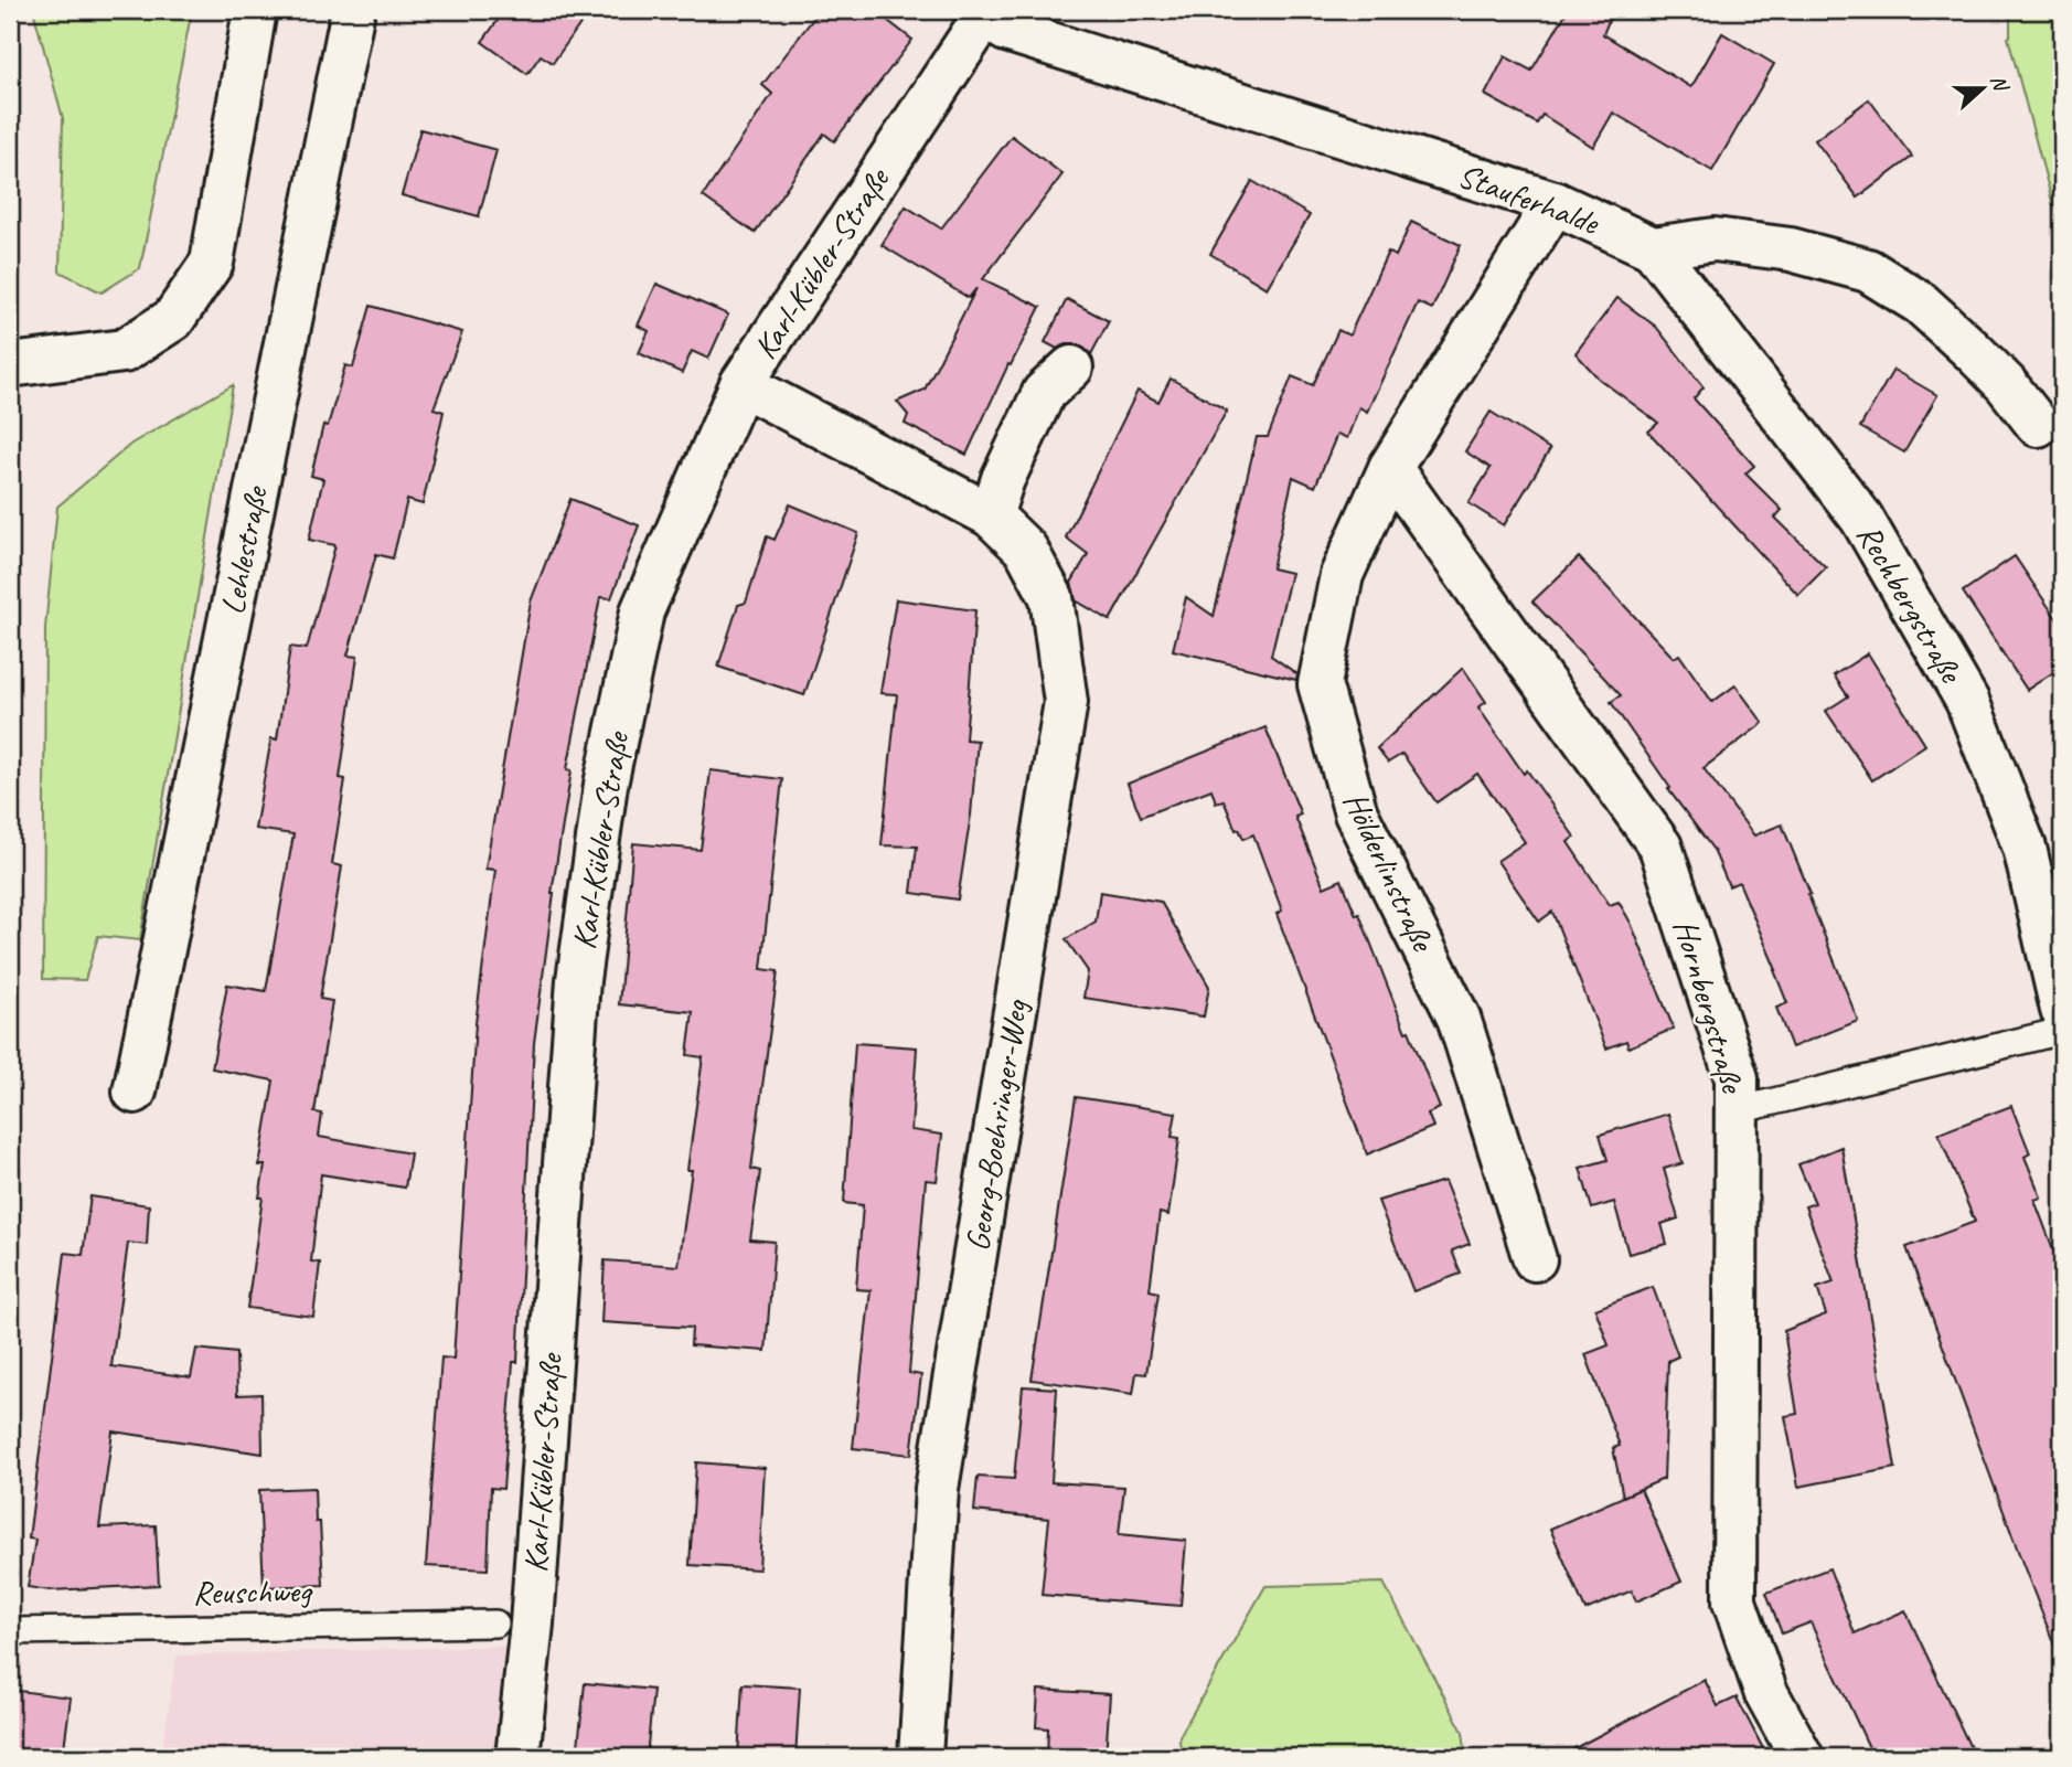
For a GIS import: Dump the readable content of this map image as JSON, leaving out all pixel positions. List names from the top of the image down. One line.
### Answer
{"streets":{"street":["Stauferhalde","Karl-Kübler-Straße","Lehlestraße","Rechbergstraße","Hölderlinstraße","Hornbergstraße","Georg-Boehringer-Weg"],"lane":["Reuschweg"]},"crossings":[["Stauferhalde","Karl-Kübler-Straße"],["Stauferhalde","Rechbergstraße"],["Stauferhalde","Hölderlinstraße"],["Karl-Kübler-Straße","Georg-Boehringer-Weg"],["Hölderlinstraße","Hornbergstraße"]],"north":"right"}
